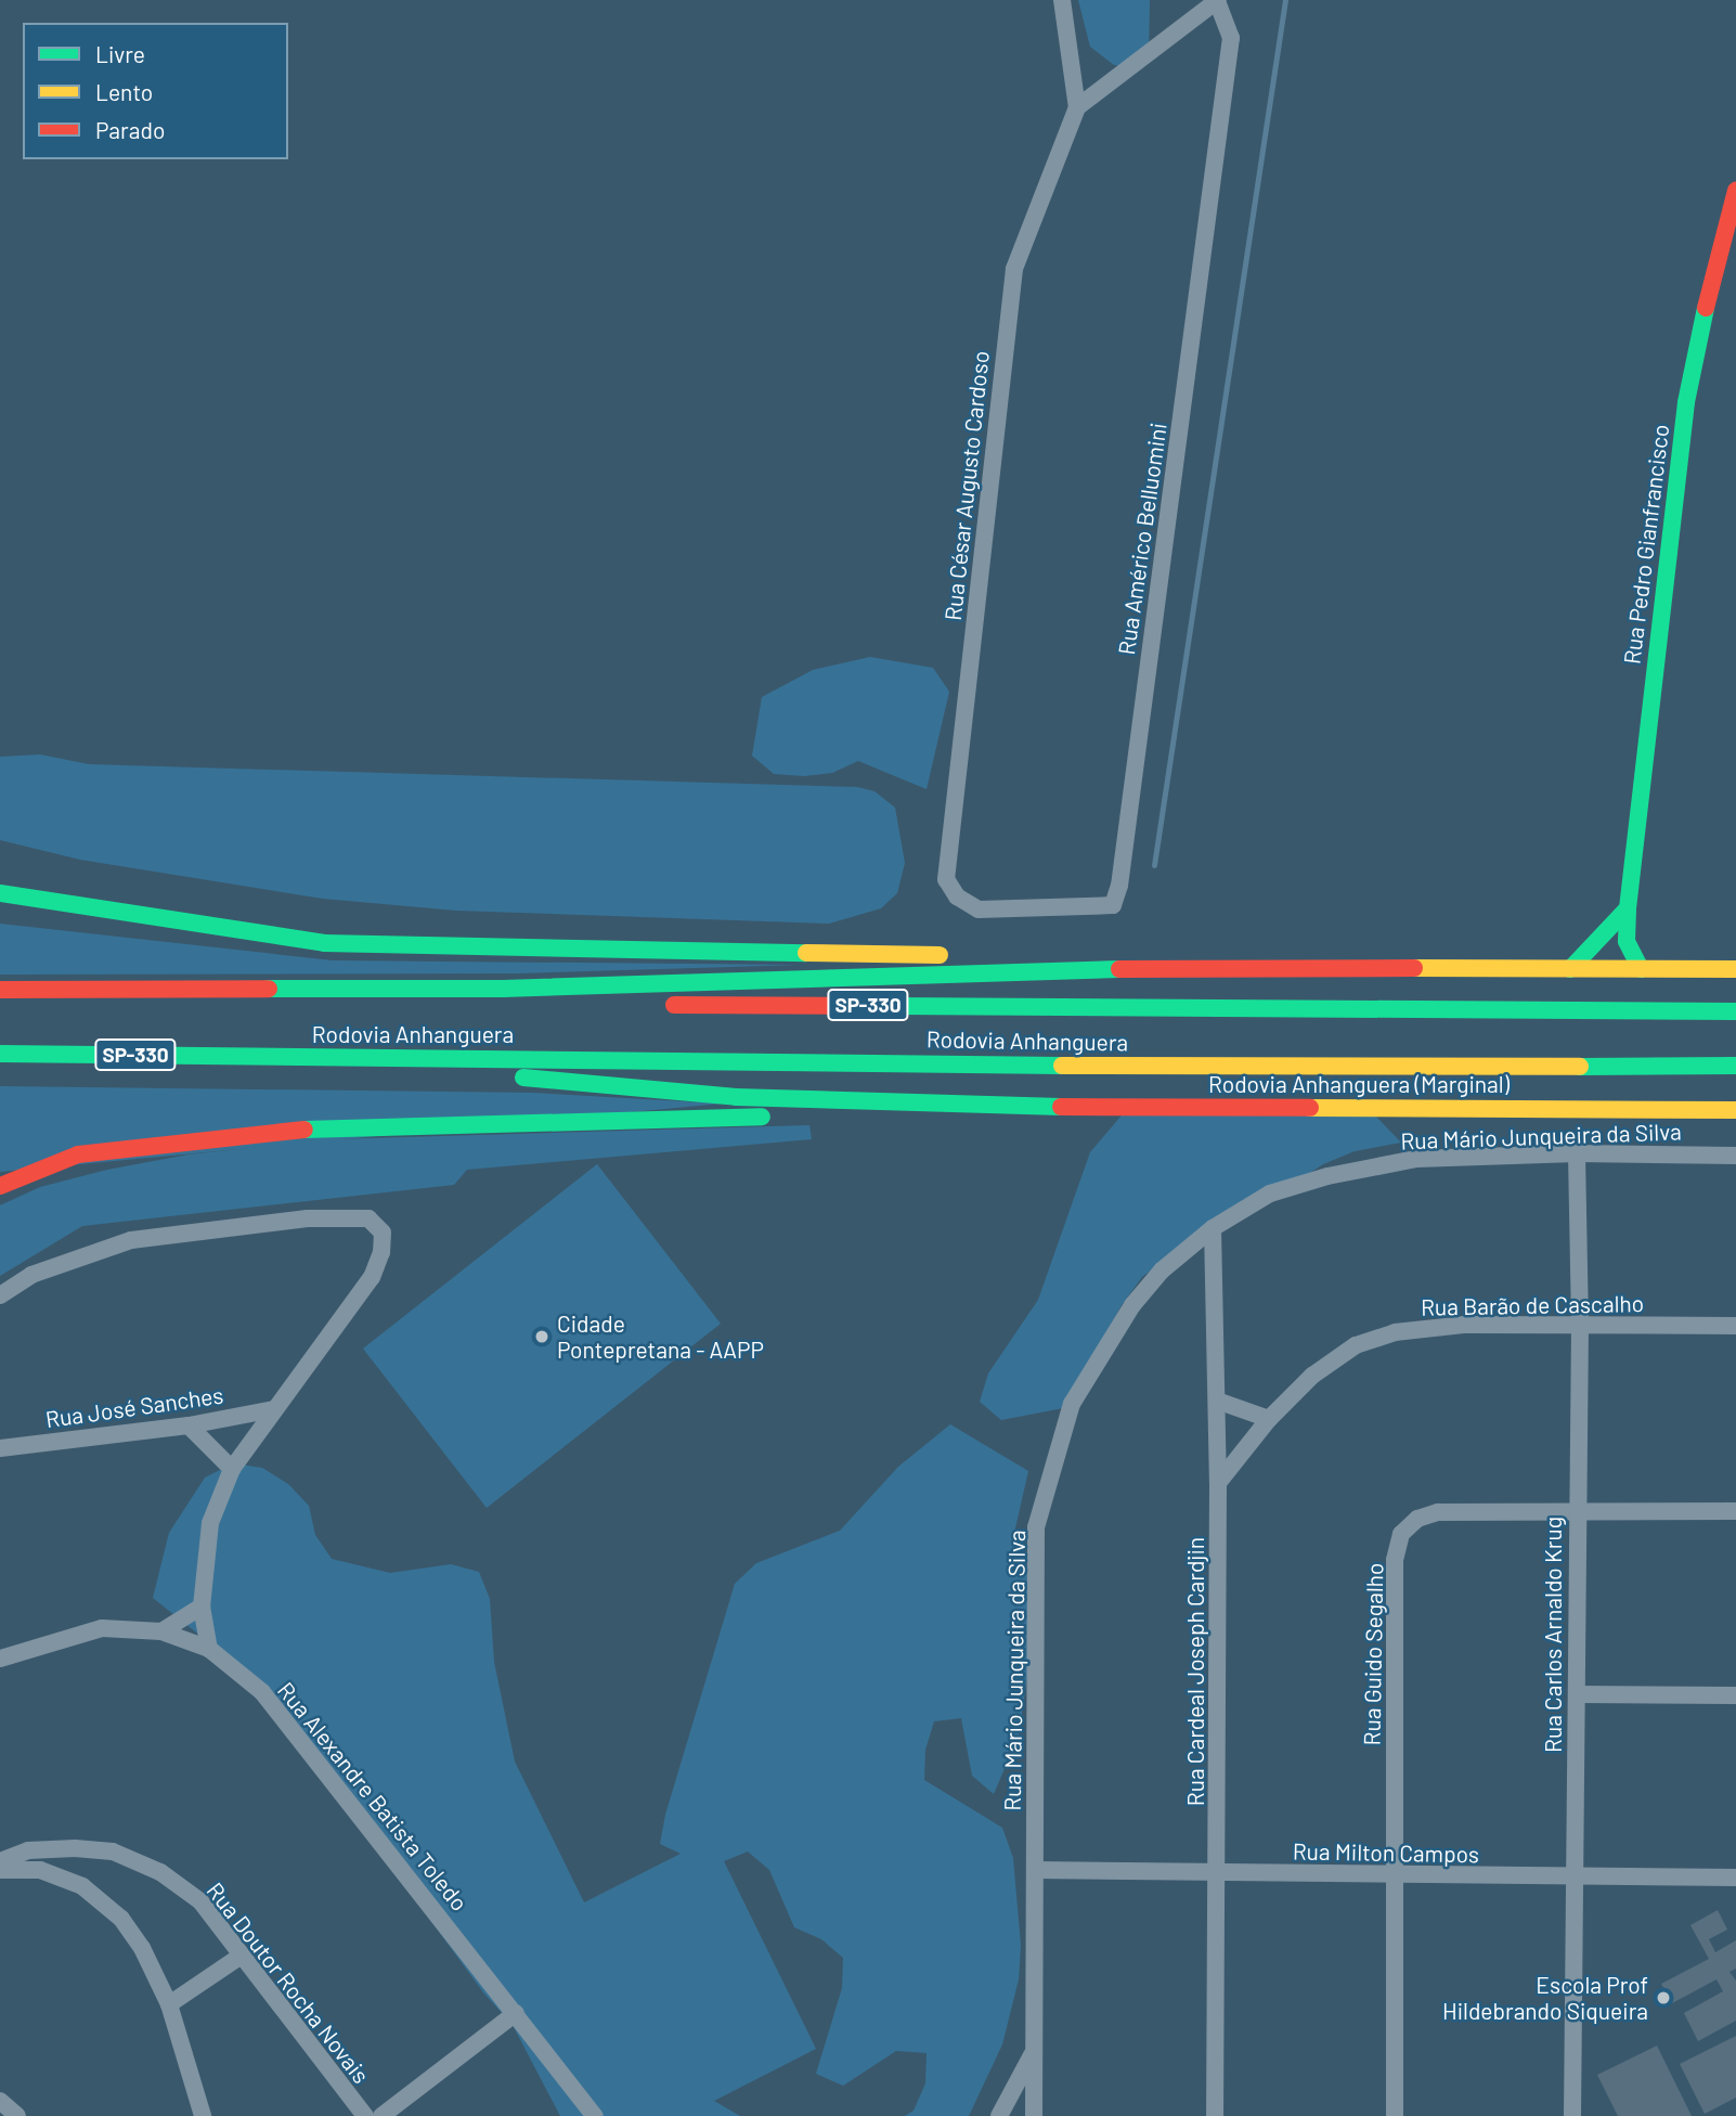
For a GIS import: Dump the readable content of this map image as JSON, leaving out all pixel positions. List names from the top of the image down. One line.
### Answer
{"streets":{"main road":["Rua Pedro Gianfrancisco","SP-330","Rodovia Anhanguera","Rodovia Anhanguera (Marginal)"],"street":["Rua César Augusto Cardoso","Rua Américo Belluomini","Rua Mário Junqueira da Silva","Rua Barão de Cascalho","Rua José Sanches","Rua Carlos Arnaldo Krug","Rua Guido Segalho","Rua Cardeal Joseph Cardjin","Rua Alexandre Batista Toledo","Rua Milton Campos","Rua Doutor Rocha Novais"]},"crossings":[["Rua César Augusto Cardoso","Rua Américo Belluomini"],["Rua Mário Junqueira da Silva","Rua Carlos Arnaldo Krug"],["Rua Mário Junqueira da Silva","Rua Cardeal Joseph Cardjin"],["Rua Mário Junqueira da Silva","Rua Milton Campos"],["Rua Barão de Cascalho","Rua Carlos Arnaldo Krug"],["Rua Barão de Cascalho","Rua Cardeal Joseph Cardjin"],["Rua Carlos Arnaldo Krug","Rua Guido Segalho"],["Rua Carlos Arnaldo Krug","Rua Milton Campos"],["Rua Guido Segalho","Rua Milton Campos"],["Rua Cardeal Joseph Cardjin","Rua Milton Campos"]],"places":["Cidade Pontepretana - AAPP","Escola Prof Hildebrando Siqueira"],"legend":["Livre","Lento","Parado"]}
